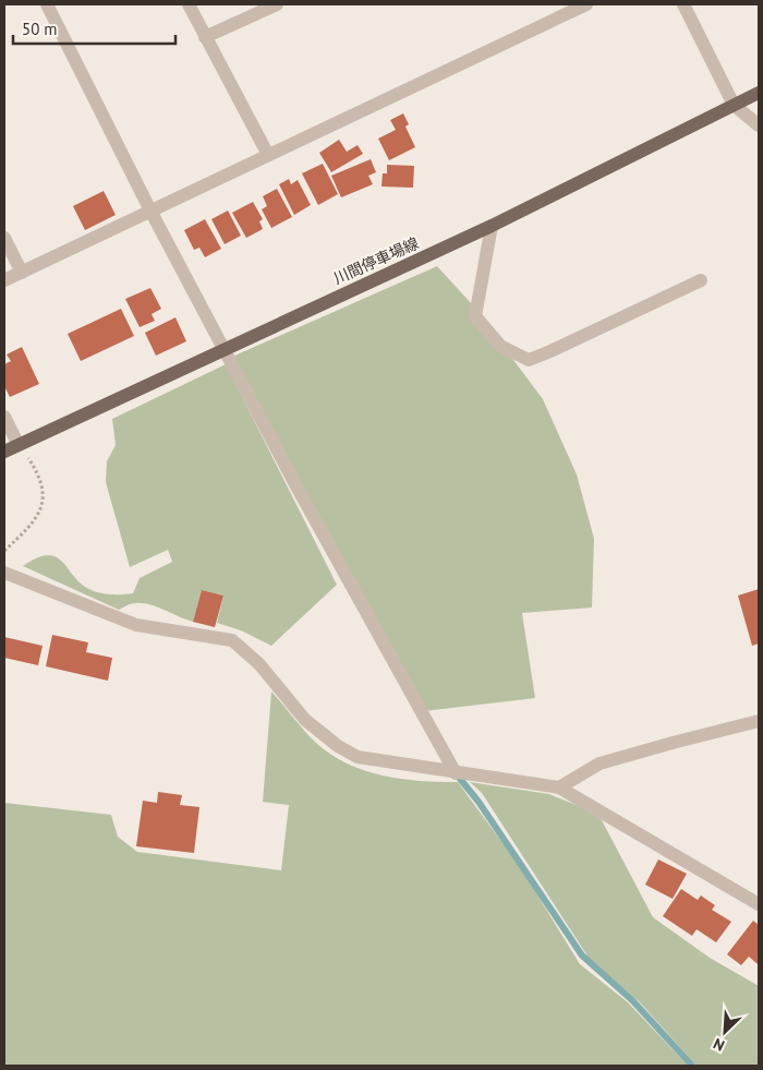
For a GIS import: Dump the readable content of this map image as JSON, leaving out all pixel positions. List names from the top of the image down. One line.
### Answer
{"streets":{"main road":["川間停車場線"]},"scale_bar":"50 m","north":"bottom left"}
